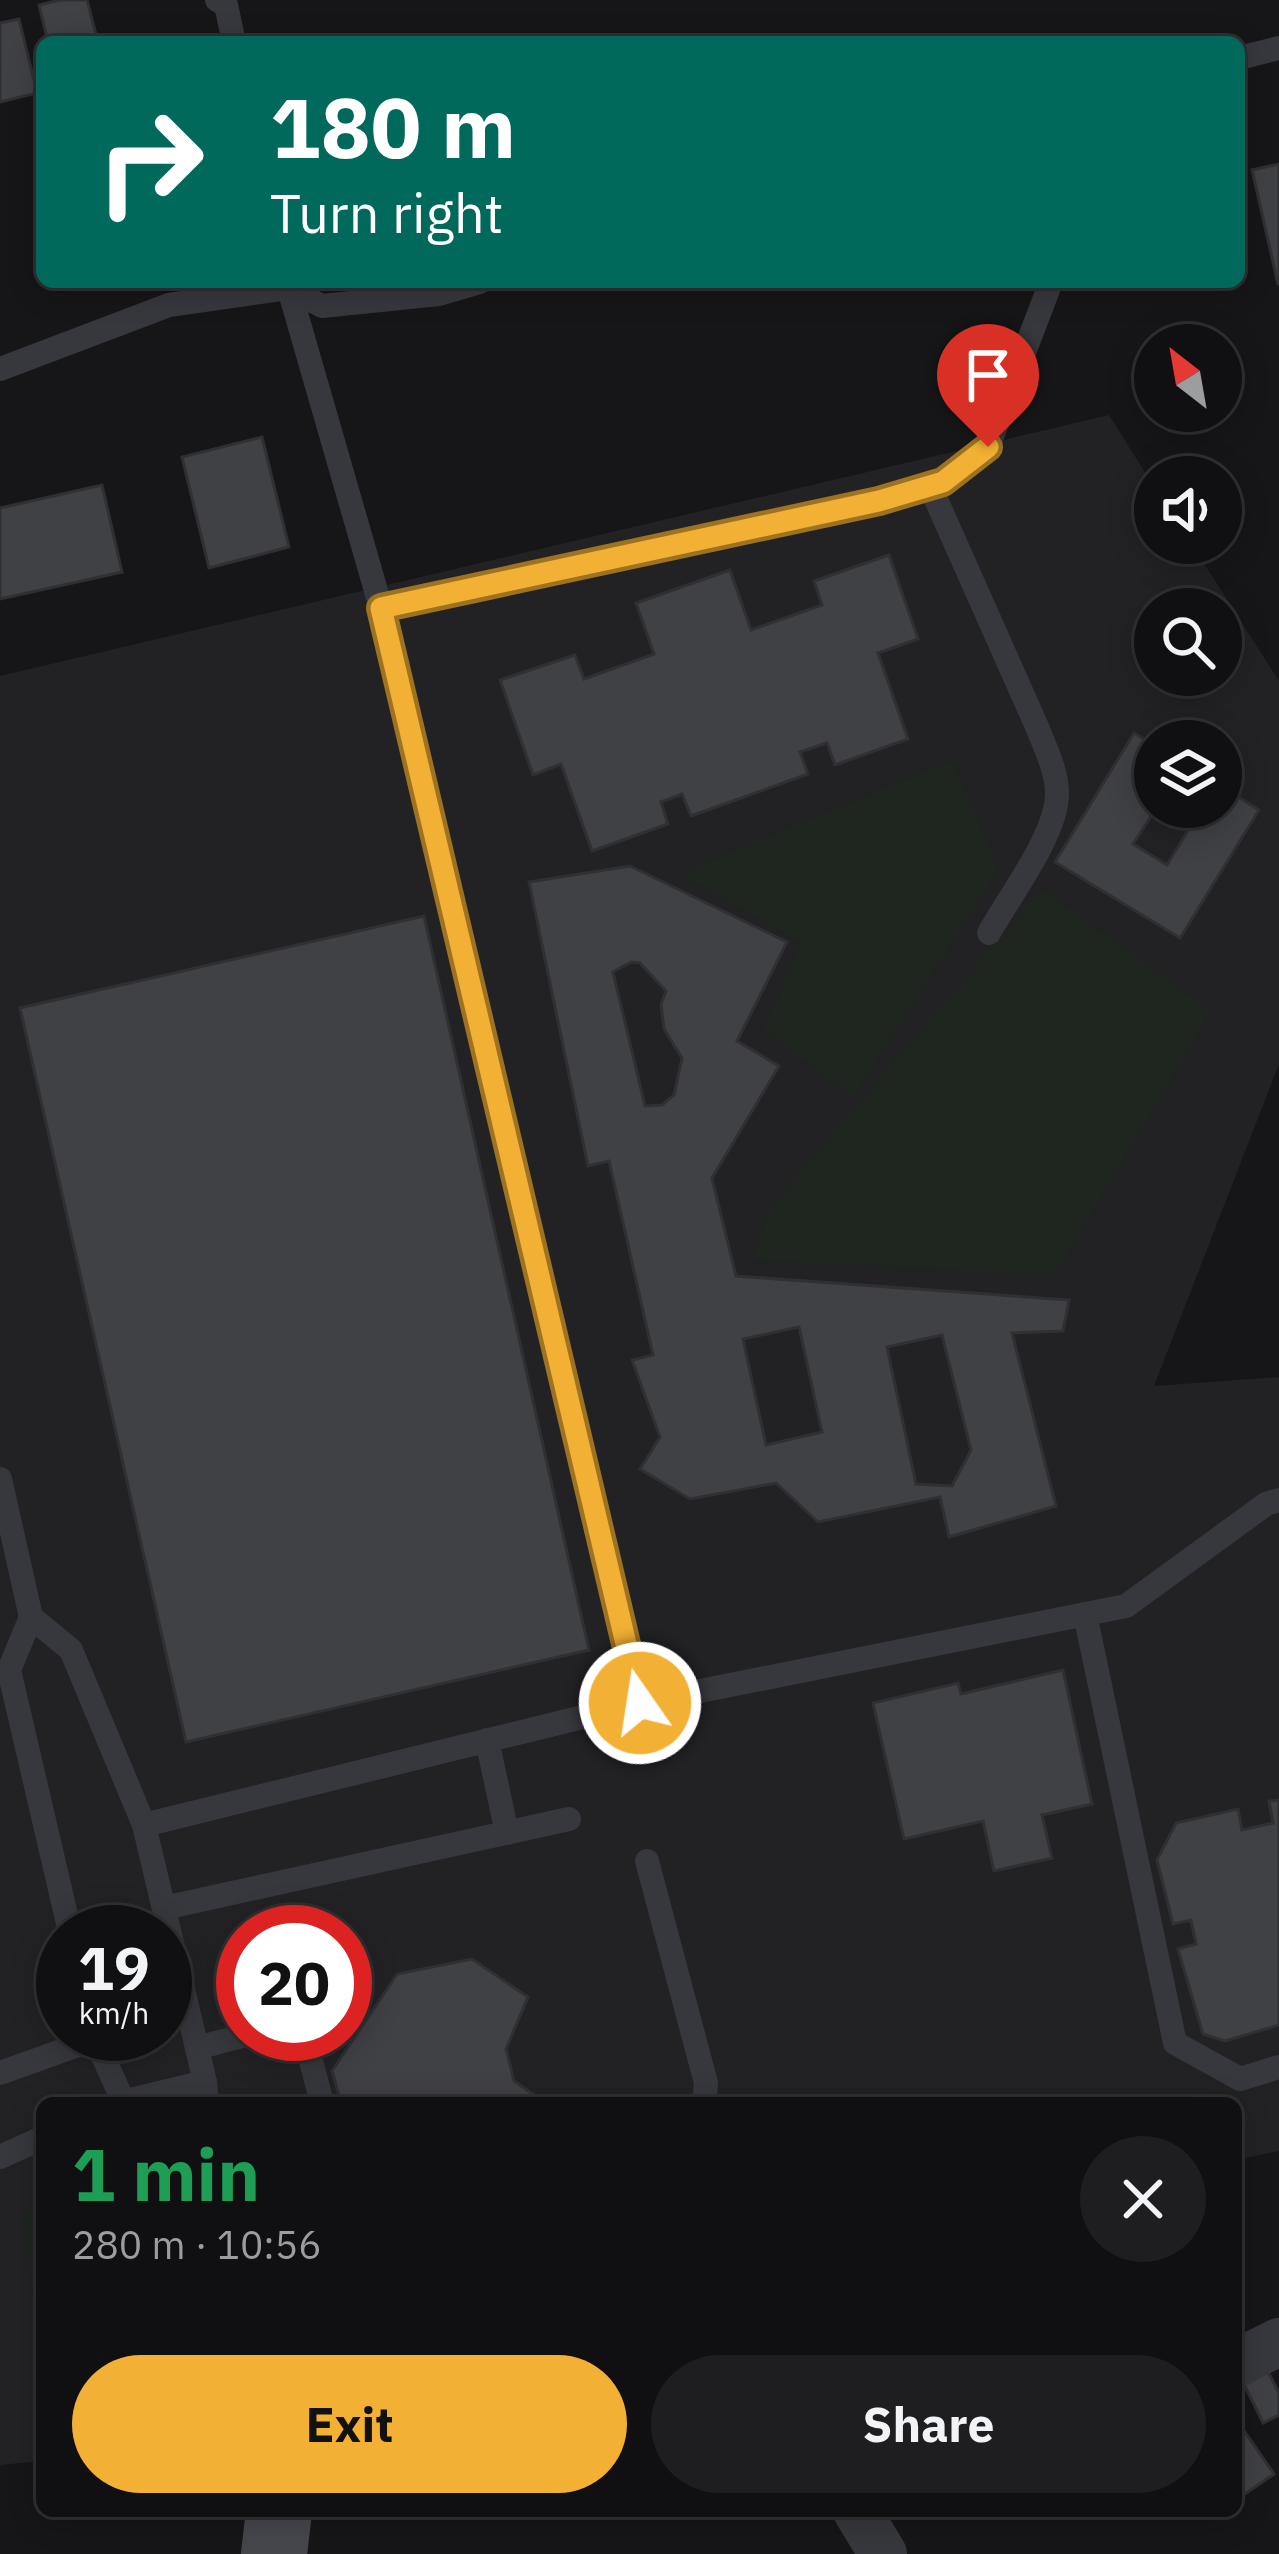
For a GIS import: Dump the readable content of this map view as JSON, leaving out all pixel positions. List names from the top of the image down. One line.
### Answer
{"north":"top left","page":{"turn":["180 m","Turn right"],"speed":"19 km/h","limit":"20","heading":["1 min","280 m · 10:56"],"buttons":["Exit","Share"]}}
